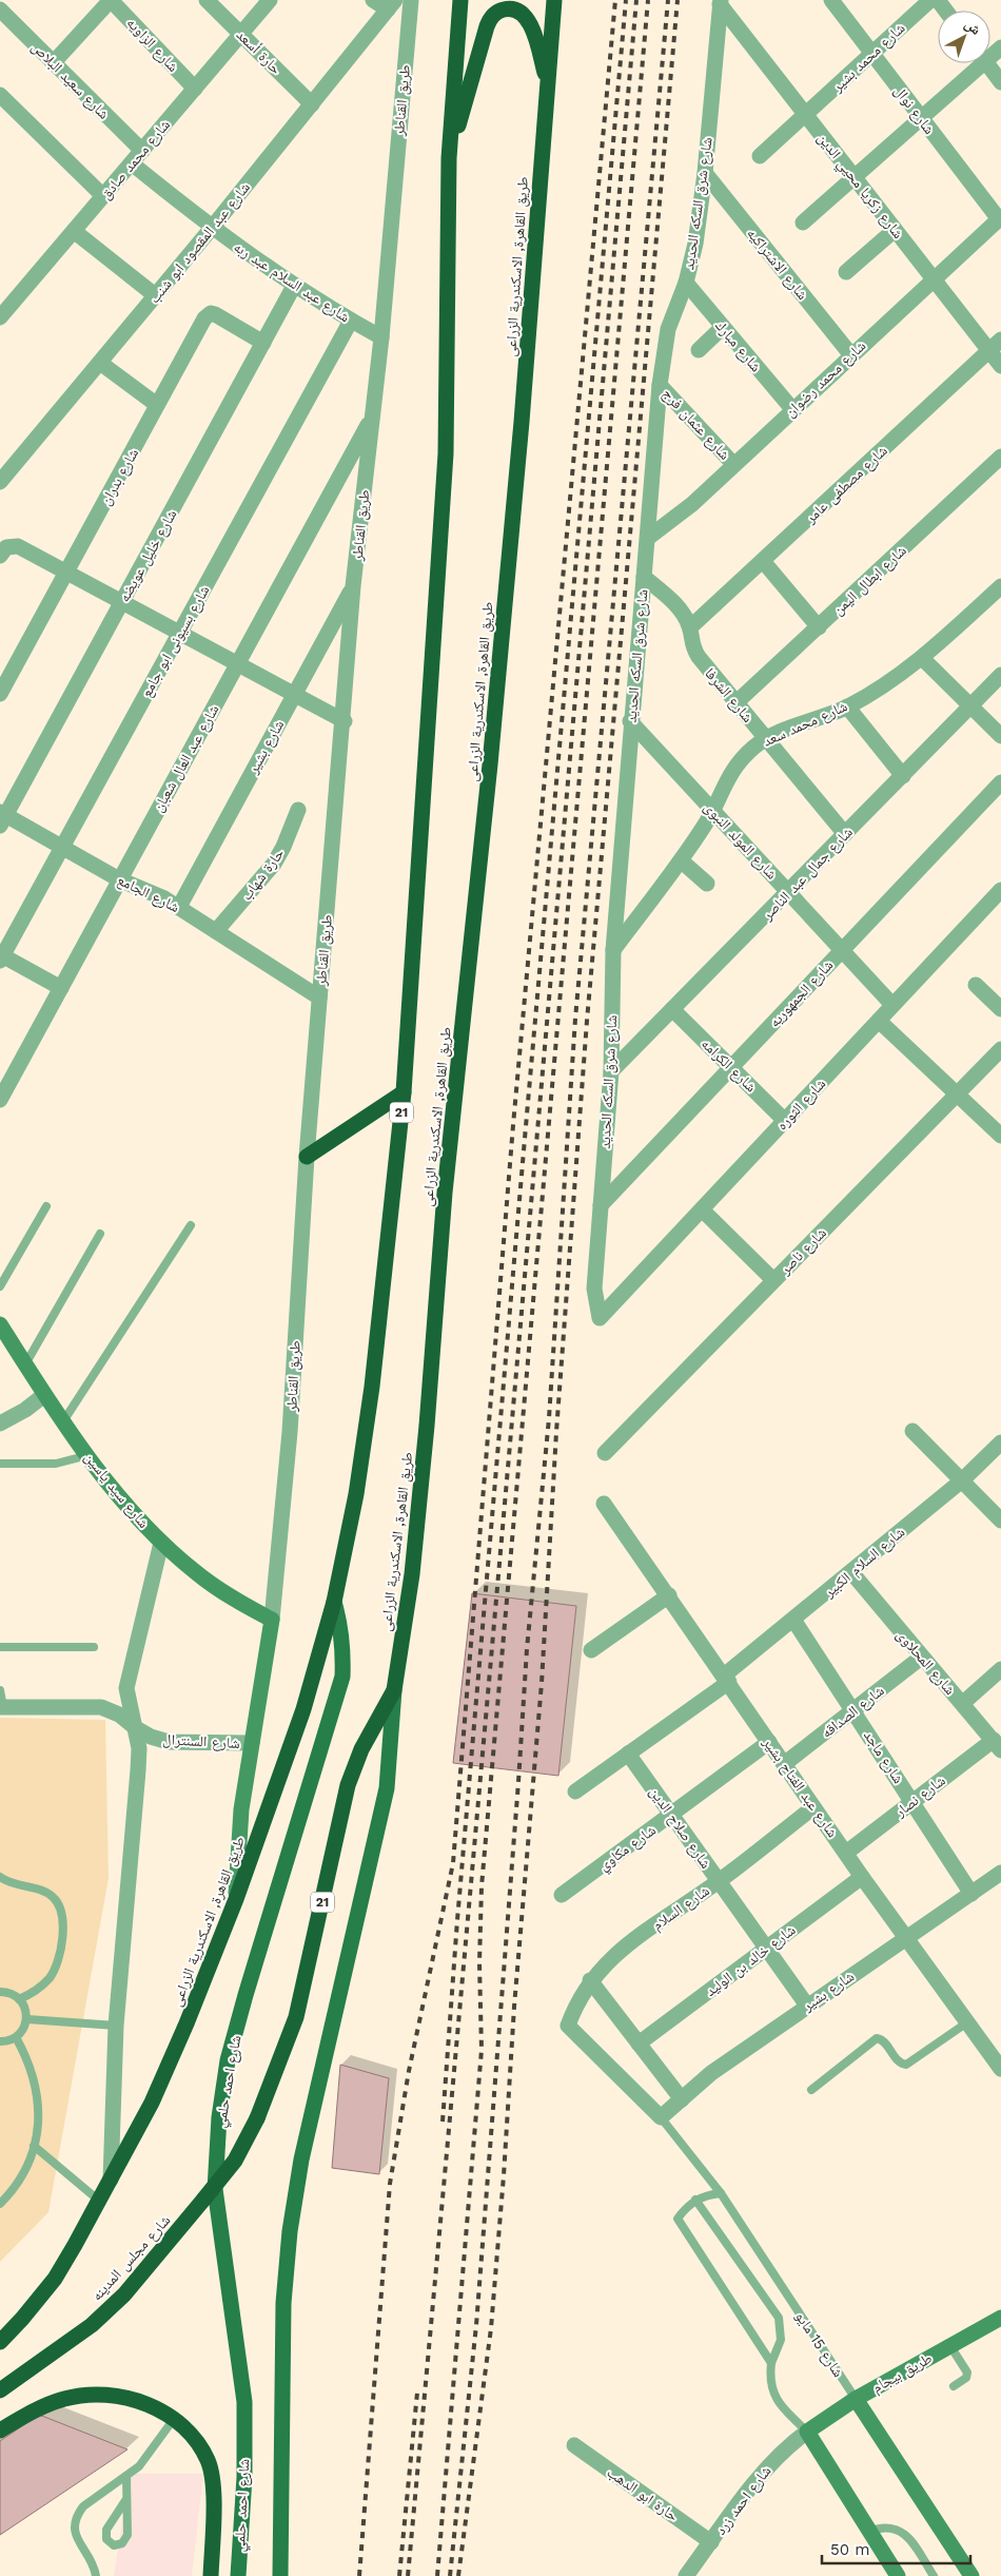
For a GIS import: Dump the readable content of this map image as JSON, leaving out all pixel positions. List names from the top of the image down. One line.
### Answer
{"streets":{"highway":["طريق القاهرة, الاسكندرية الزراعى","21","شارع مجلس المدينه"],"main road":["طريق القناطر","شارع سيد ياسين","شارع احمد حلمي","شارع 15 مايو","طريق بيجام"],"street":["شارع الزاويه","حارة أسعد","شارع محمد بشير","شارع سعيد البلاص","شارع نوال","شارع محمد صادق","شارع زكريا محيي الدين","شارع شرق السكه الحديد","شارع عبد المقصود ابو شنب","شارع الاشتراكيه","شارع عبد السلام عبد ربه","شارع مبارك","شارع محمد رضوان","شارع عثمان فرج","شارع بدران","شارع مصطفى عامر","شارع خليل عويضه","شارع ابطال اليمن","شارع بسيونى ابو جامع","شارع الشرفا","شارع محمد سعد","شارع بشير","شارع عبد العال شعبان","شارع المولد النبوى","شارع جمال عبد الناصر","حارة شهاب","شارع الجامع","شارع الجمهوريه","شارع الكرامه","شارع الثوره","شارع ناصر","شارع السلام الكبير","شارع المحلاوى","شارع الصداقه","شارع السنترال","شارع ماجد","شارع عبد الفتاح بشير","شارع نصار","شارع صلاح الدين","شارع مكاوي","شارع السلام","شارع خالد بن الوليد","حارة ابو الدهب","شارع احمد زرد"]},"crossings":[["شارع الزاويه","شارع محمد صادق"],["حارة أسعد","شارع محمد صادق"],["حارة أسعد","شارع عبد المقصود ابو شنب"],["شارع محمد بشير","شارع نوال"],["شارع محمد بشير","شارع زكريا محيي الدين"],["شارع سعيد البلاص","شارع محمد صادق"],["طريق القناطر","طريق القاهرة, الاسكندرية الزراعى"],["طريق القناطر","شارع عبد السلام عبد ربه"],["طريق القناطر","شارع بشير"],["طريق القناطر","شارع عبد العال شعبان"],["طريق القناطر","شارع الجامع"],["طريق القناطر","شارع سيد ياسين"],["طريق القناطر","شارع السنترال"],["شارع نوال","شارع محمد رضوان"],["شارع محمد صادق","شارع عبد السلام عبد ربه"],["شارع زكريا محيي الدين","شارع شرق السكه الحديد"],["شارع زكريا محيي الدين","شارع محمد رضوان"],["شارع زكريا محيي الدين","شارع مصطفى عامر"],["شارع شرق السكه الحديد","شارع الاشتراكيه"],["شارع شرق السكه الحديد","شارع مبارك"],["شارع شرق السكه الحديد","شارع محمد رضوان"],["شارع شرق السكه الحديد","شارع عثمان فرج"],["شارع شرق السكه الحديد","شارع الشرفا"],["شارع شرق السكه الحديد","شارع محمد سعد"],["شارع شرق السكه الحديد","شارع المولد النبوى"],["شارع شرق السكه الحديد","شارع جمال عبد الناصر"],["شارع شرق السكه الحديد","شارع الجمهوريه"],["شارع شرق السكه الحديد","شارع الثوره"],["شارع عبد المقصود ابو شنب","شارع عبد السلام عبد ربه"],["شارع الاشتراكيه","شارع محمد رضوان"],["طريق القاهرة, الاسكندرية الزراعى","شارع احمد حلمي"],["طريق القاهرة, الاسكندرية الزراعى","شارع مجلس المدينه"],["شارع عبد السلام عبد ربه","شارع خليل عويضه"],["شارع عبد السلام عبد ربه","شارع بسيونى ابو جامع"],["شارع مبارك","شارع محمد رضوان"],["شارع محمد رضوان","شارع عثمان فرج"],["شارع بدران","شارع خليل عويضه"],["شارع مصطفى عامر","شارع الشرفا"],["شارع خليل عويضه","شارع الجامع"],["شارع ابطال اليمن","شارع الشرفا"],["شارع بسيونى ابو جامع","شارع الجامع"],["شارع الشرفا","شارع محمد سعد"],["شارع الشرفا","شارع جمال عبد الناصر"],["شارع محمد سعد","شارع المولد النبوى"],["شارع بشير","شارع الجامع"],["شارع بشير","شارع ماجد"],["شارع بشير","شارع عبد الفتاح بشير"],["شارع بشير","شارع صلاح الدين"],["شارع بشير","شارع السلام"],["شارع بشير","شارع 15 مايو"],["شارع عبد العال شعبان","شارع الجامع"],["شارع المولد النبوى","شارع جمال عبد الناصر"],["شارع المولد النبوى","شارع الجمهوريه"],["شارع المولد النبوى","شارع الثوره"],["شارع جمال عبد الناصر","شارع الكرامه"],["حارة شهاب","شارع الجامع"],["شارع الجمهوريه","شارع الكرامه"],["شارع الكرامه","شارع الثوره"],["شارع السلام الكبير","شارع المحلاوى"],["شارع السلام الكبير","شارع ماجد"],["شارع السلام الكبير","شارع عبد الفتاح بشير"],["شارع السلام الكبير","شارع صلاح الدين"],["شارع المحلاوى","شارع الصداقه"],["شارع المحلاوى","شارع نصار"],["شارع الصداقه","شارع ماجد"],["شارع الصداقه","شارع عبد الفتاح بشير"],["شارع ماجد","شارع نصار"],["شارع عبد الفتاح بشير","شارع نصار"],["شارع عبد الفتاح بشير","شارع مكاوي"],["شارع عبد الفتاح بشير","شارع السلام"],["شارع عبد الفتاح بشير","شارع خالد بن الوليد"],["شارع صلاح الدين","شارع مكاوي"],["شارع صلاح الدين","شارع السلام"],["شارع صلاح الدين","شارع خالد بن الوليد"],["شارع السلام","شارع 15 مايو"],["شارع 15 مايو","طريق بيجام"],["طريق بيجام","شارع احمد زرد"],["حارة ابو الدهب","شارع احمد زرد"]],"scale_bar":"50 m","north":"top right"}
